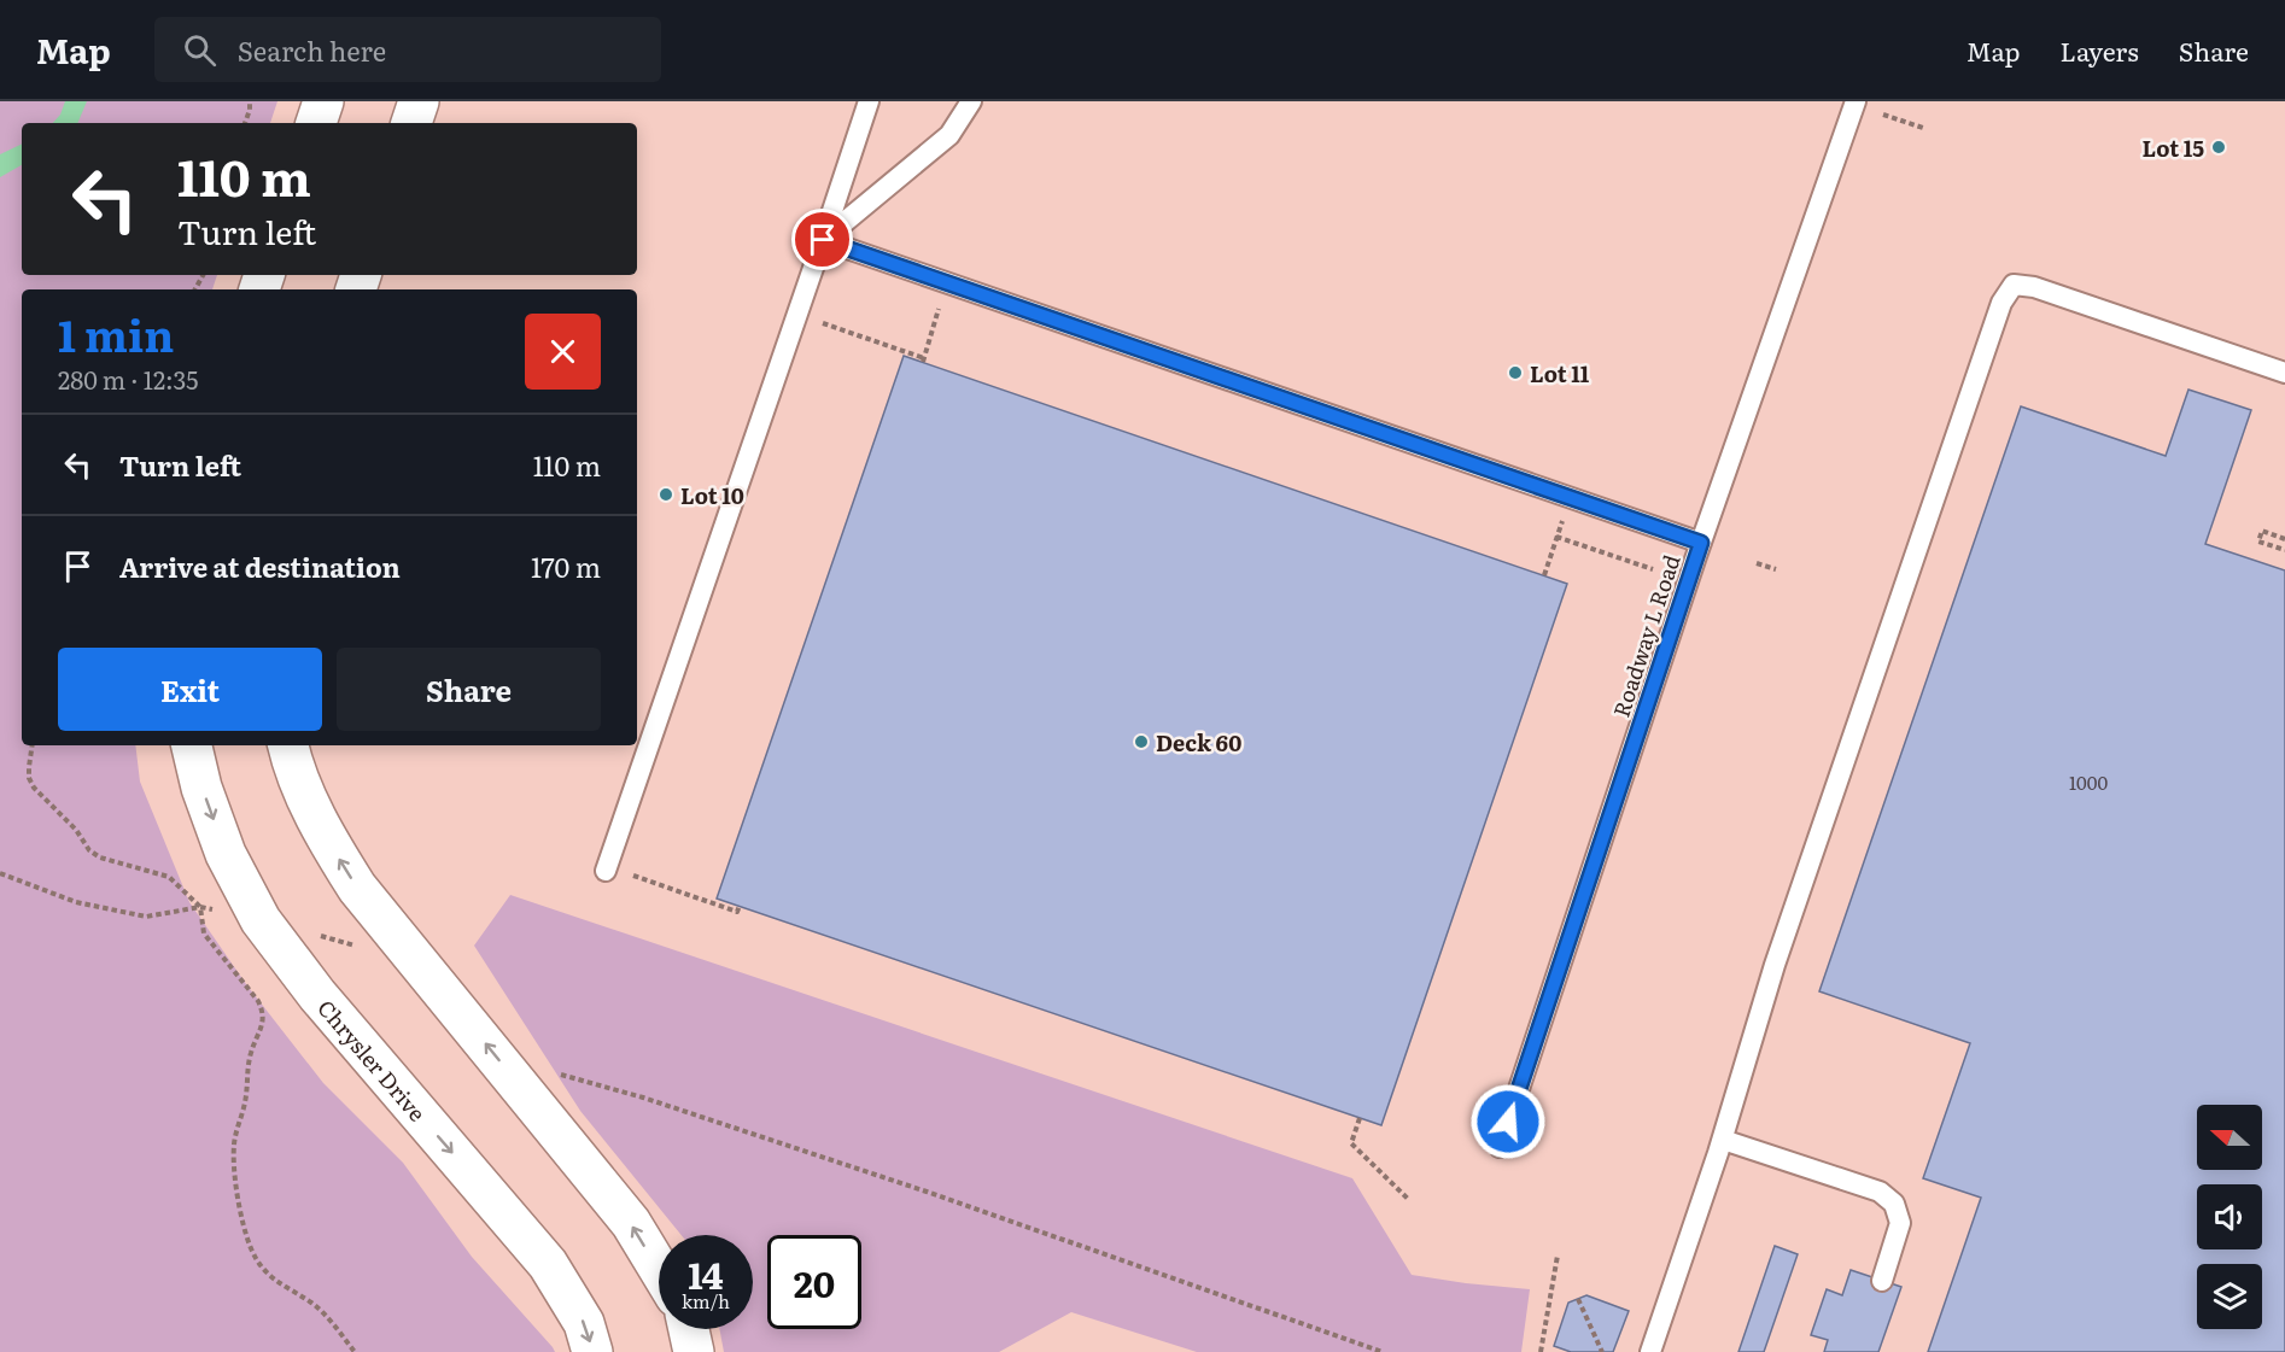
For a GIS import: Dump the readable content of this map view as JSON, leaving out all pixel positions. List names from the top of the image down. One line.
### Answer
{"streets":{"street":["Chrysler Drive"],"lane":["Roadway L Road"]},"places":["Lot 15","Lot 11","Lot 10","Deck 60"],"house_numbers":["1000"],"north":"left","page":{"header":"Map","search":"Search here","nav":["Map","Layers","Share"],"turn":["110 m","Turn left"],"heading":["1 min","280 m · 12:35"],"list":[{"name":"Turn left","value":"110 m"},{"name":"Arrive at destination","value":"170 m"}],"buttons":["Exit","Share"],"speed":"14 km/h","limit":"20"}}
